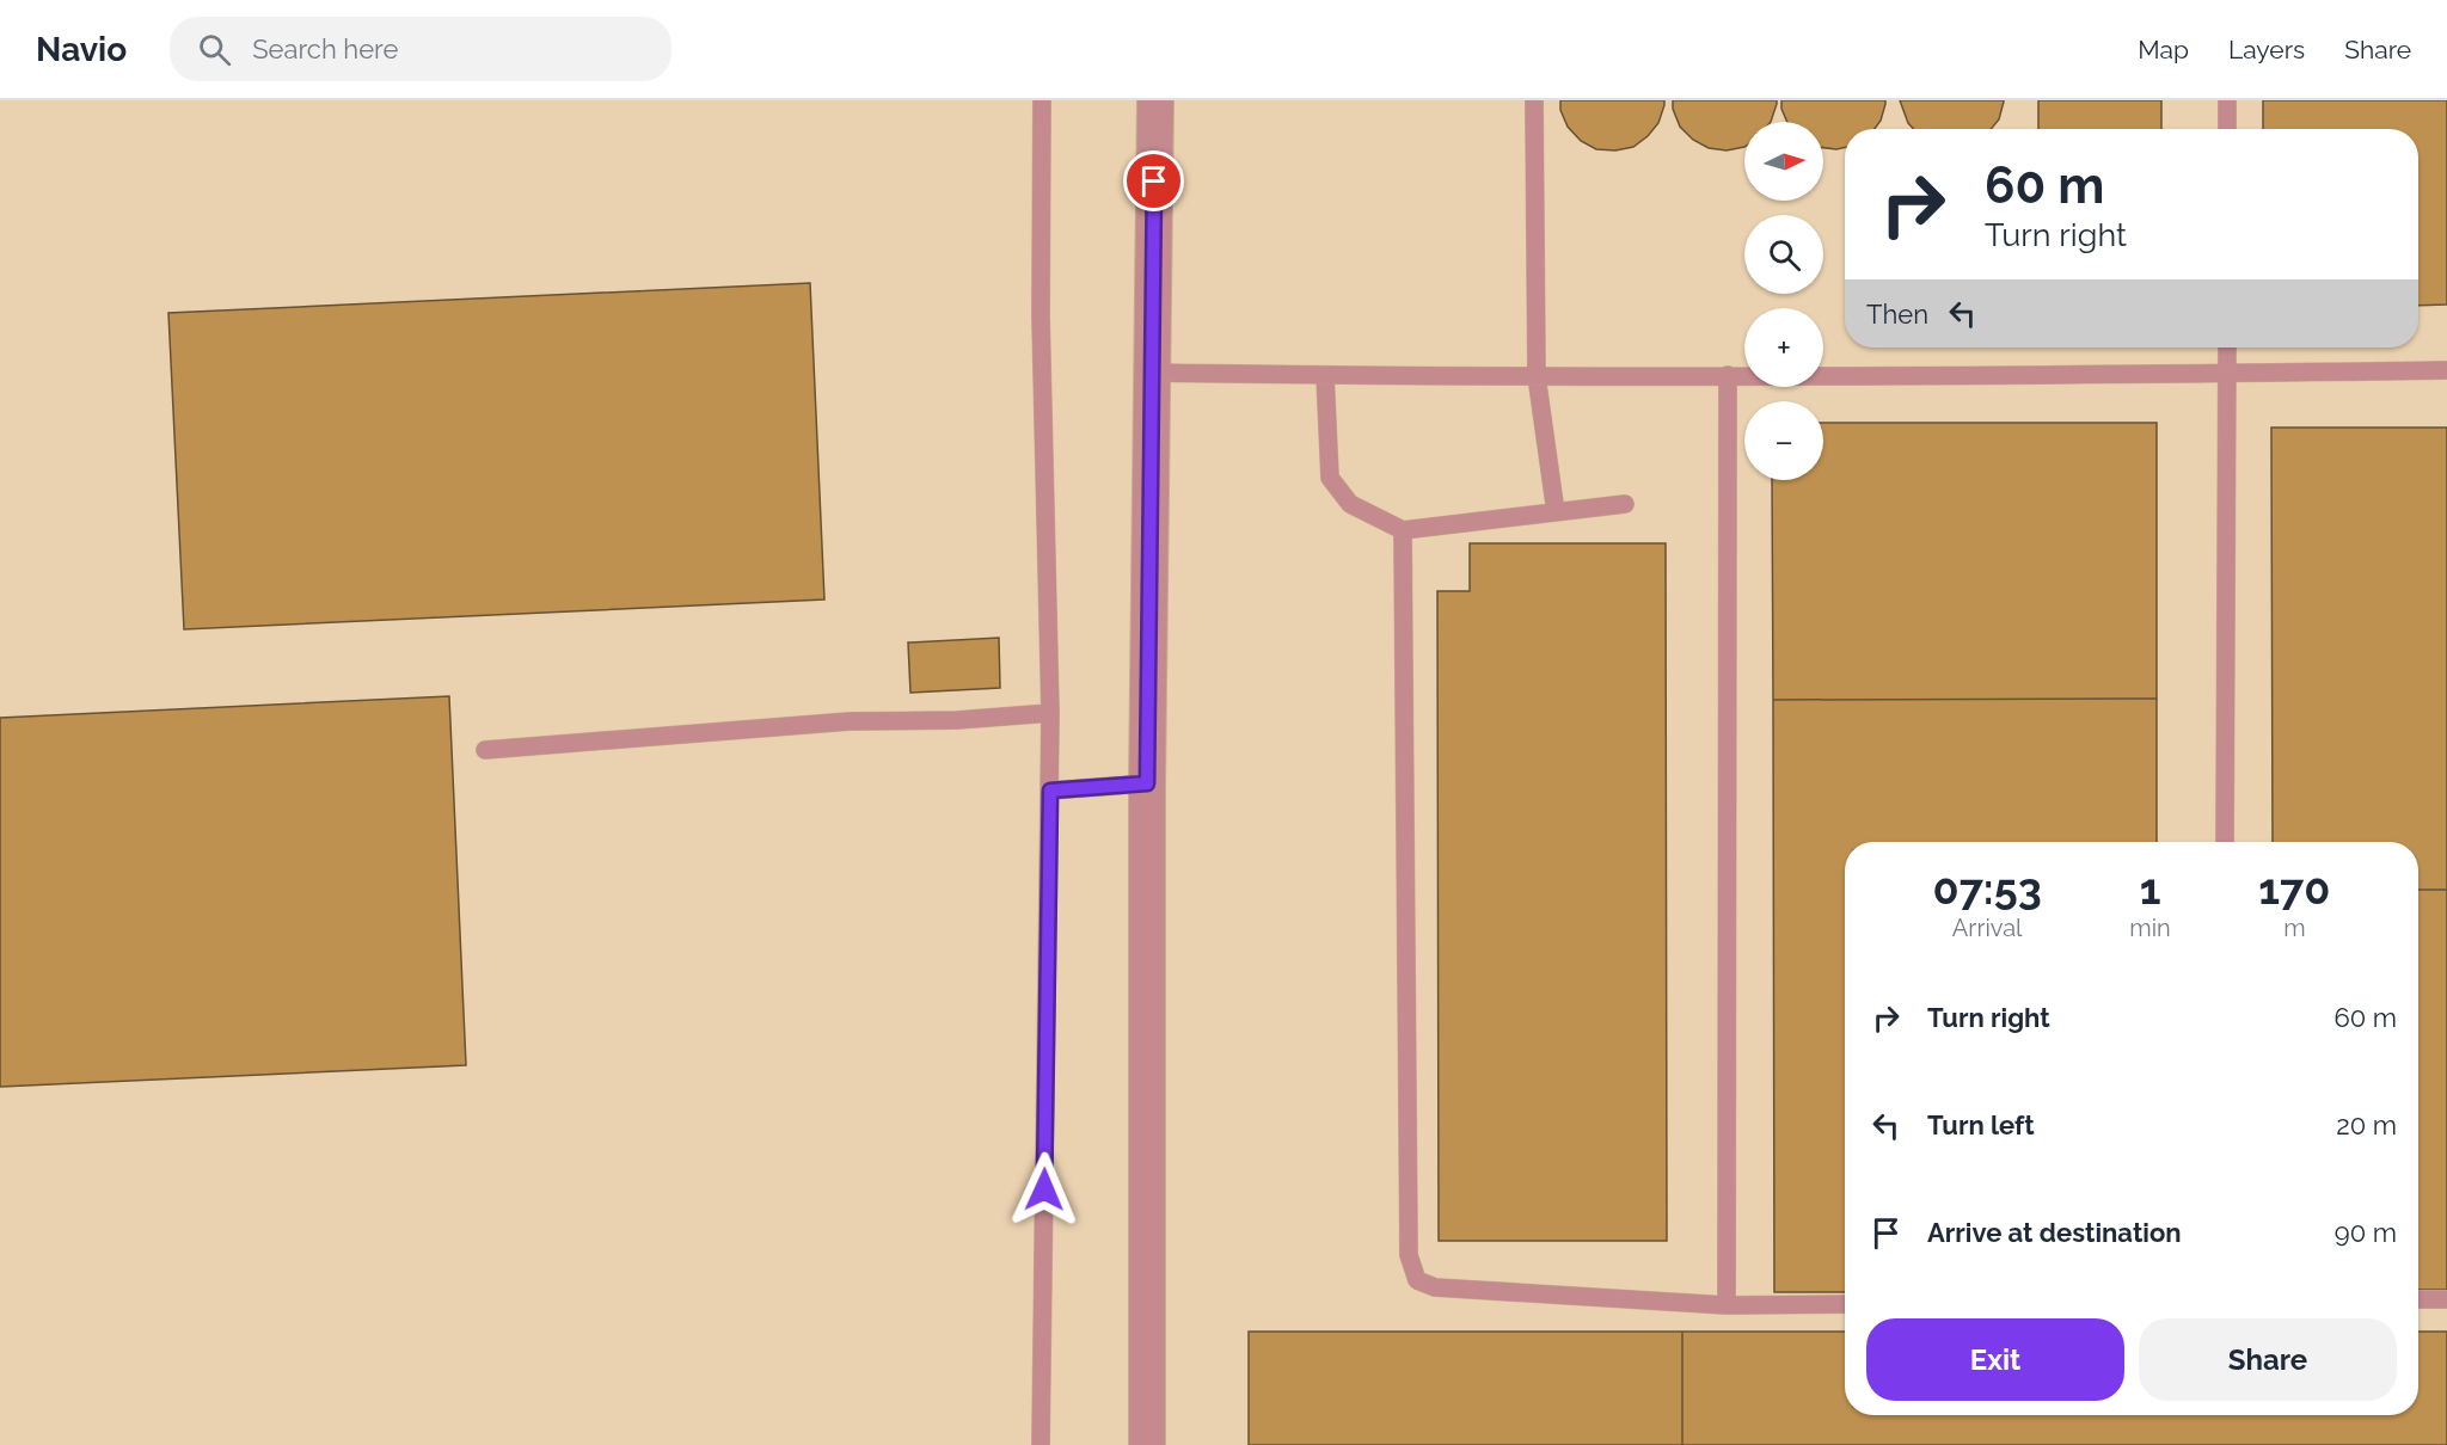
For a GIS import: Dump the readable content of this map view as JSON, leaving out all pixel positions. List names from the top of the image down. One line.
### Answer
{"north":"right","page":{"header":"Navio","search":"Search here","nav":["Map","Layers","Share"],"map_buttons":["+","−"],"turn":["60 m","Turn right"],"then":"Then","eta":["07:53","Arrival","1","min","170","m"],"list":[{"name":"Turn right","value":"60 m"},{"name":"Turn left","value":"20 m"},{"name":"Arrive at destination","value":"90 m"}],"buttons":["Exit","Share"]}}
